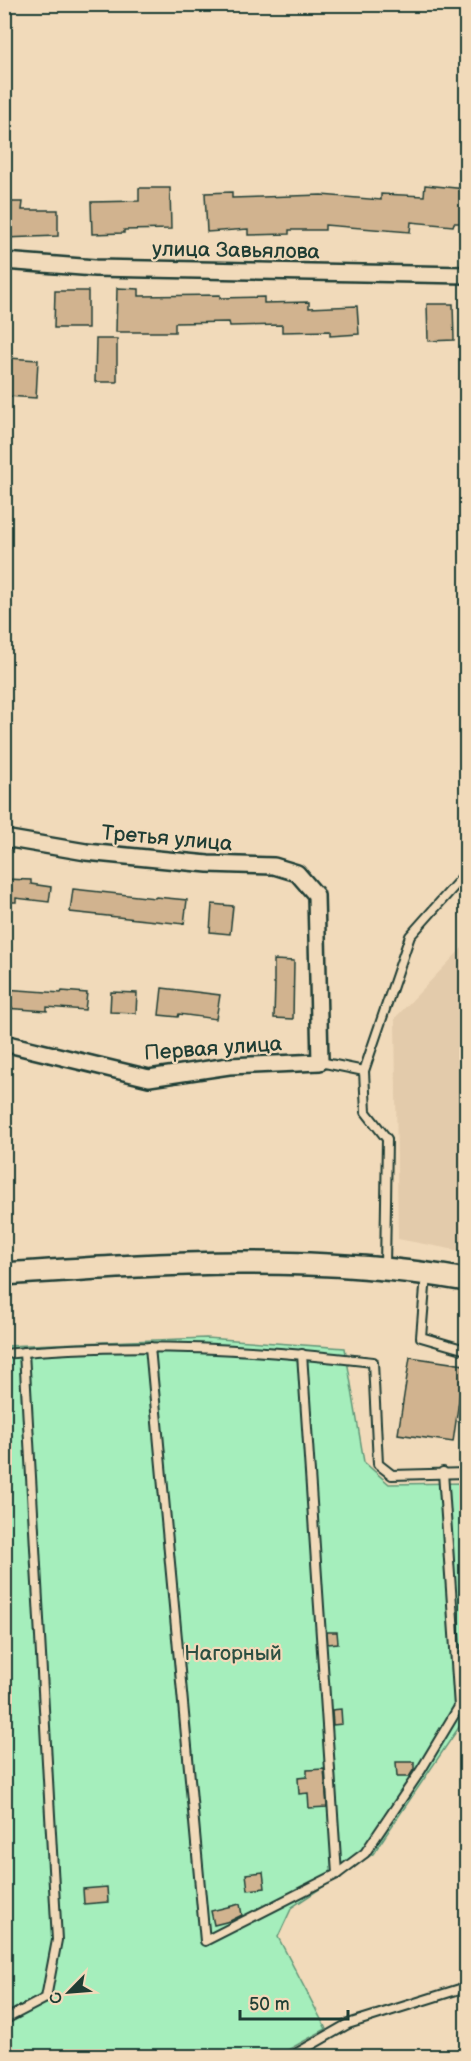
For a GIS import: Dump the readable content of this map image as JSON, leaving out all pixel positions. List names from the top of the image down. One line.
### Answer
{"streets":{"street":["улица Завьялова","Третья улица","Первая улица"]},"crossings":[["Третья улица","Первая улица"]],"parks":["Нагорный"],"scale_bar":"50 m","north":"bottom left"}
